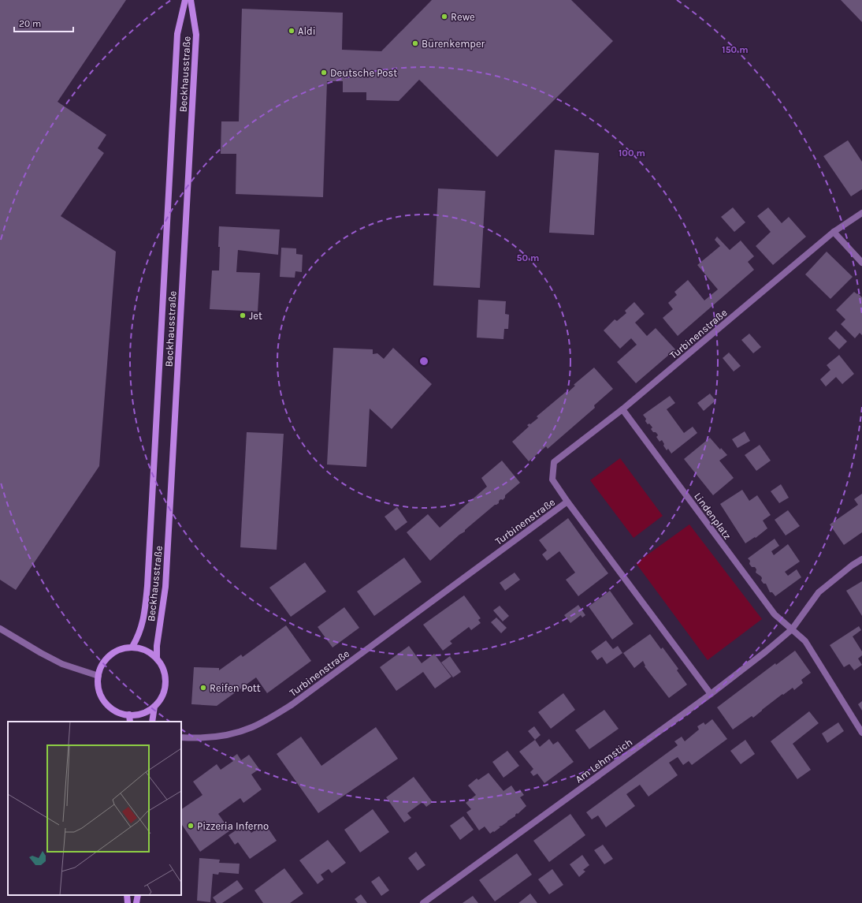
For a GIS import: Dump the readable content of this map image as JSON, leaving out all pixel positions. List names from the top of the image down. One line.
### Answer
{"streets":{"main road":["Beckhausstraße"],"street":["Turbinenstraße","Lindenplatz","Am Lehmstich"]},"crossings":[["Turbinenstraße","Lindenplatz"],["Lindenplatz","Am Lehmstich"]],"places":["Rewe","Aldi","Bürenkemper","Deutsche Post","Jet","Reifen Pott","Pizzeria Inferno"],"scale_bar":"20 m","rings":["150 m","100 m","50 m"]}
